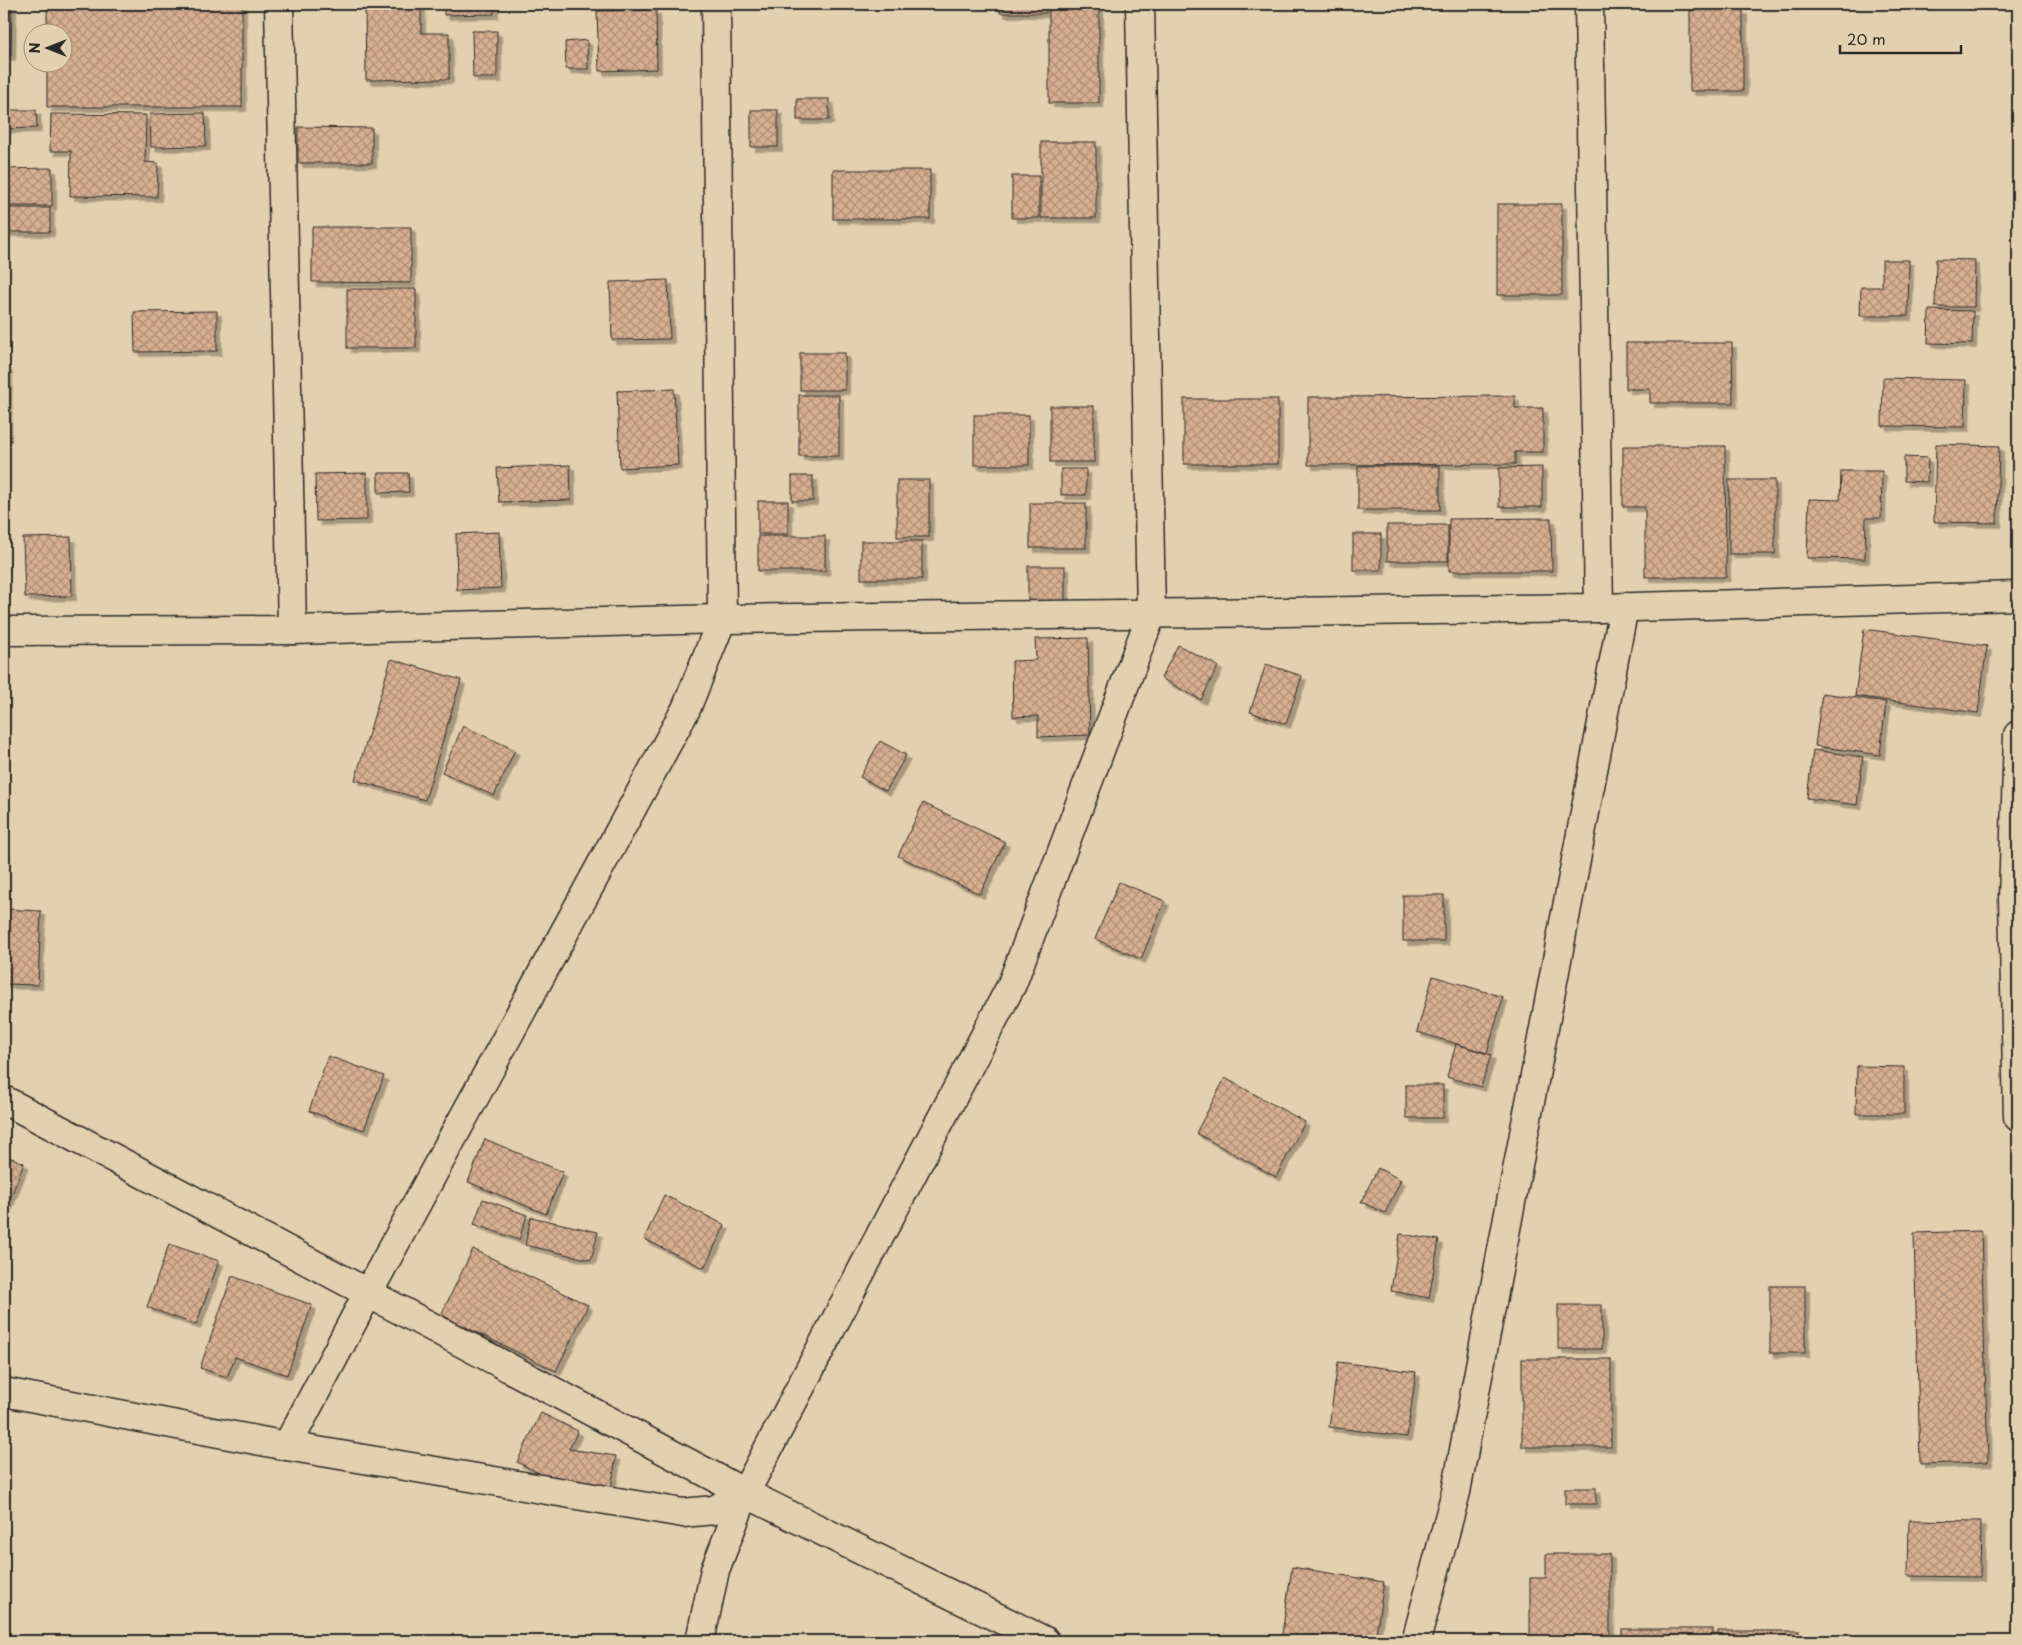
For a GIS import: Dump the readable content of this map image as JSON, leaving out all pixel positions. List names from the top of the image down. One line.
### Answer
{"scale_bar":"20 m","north":"left"}
